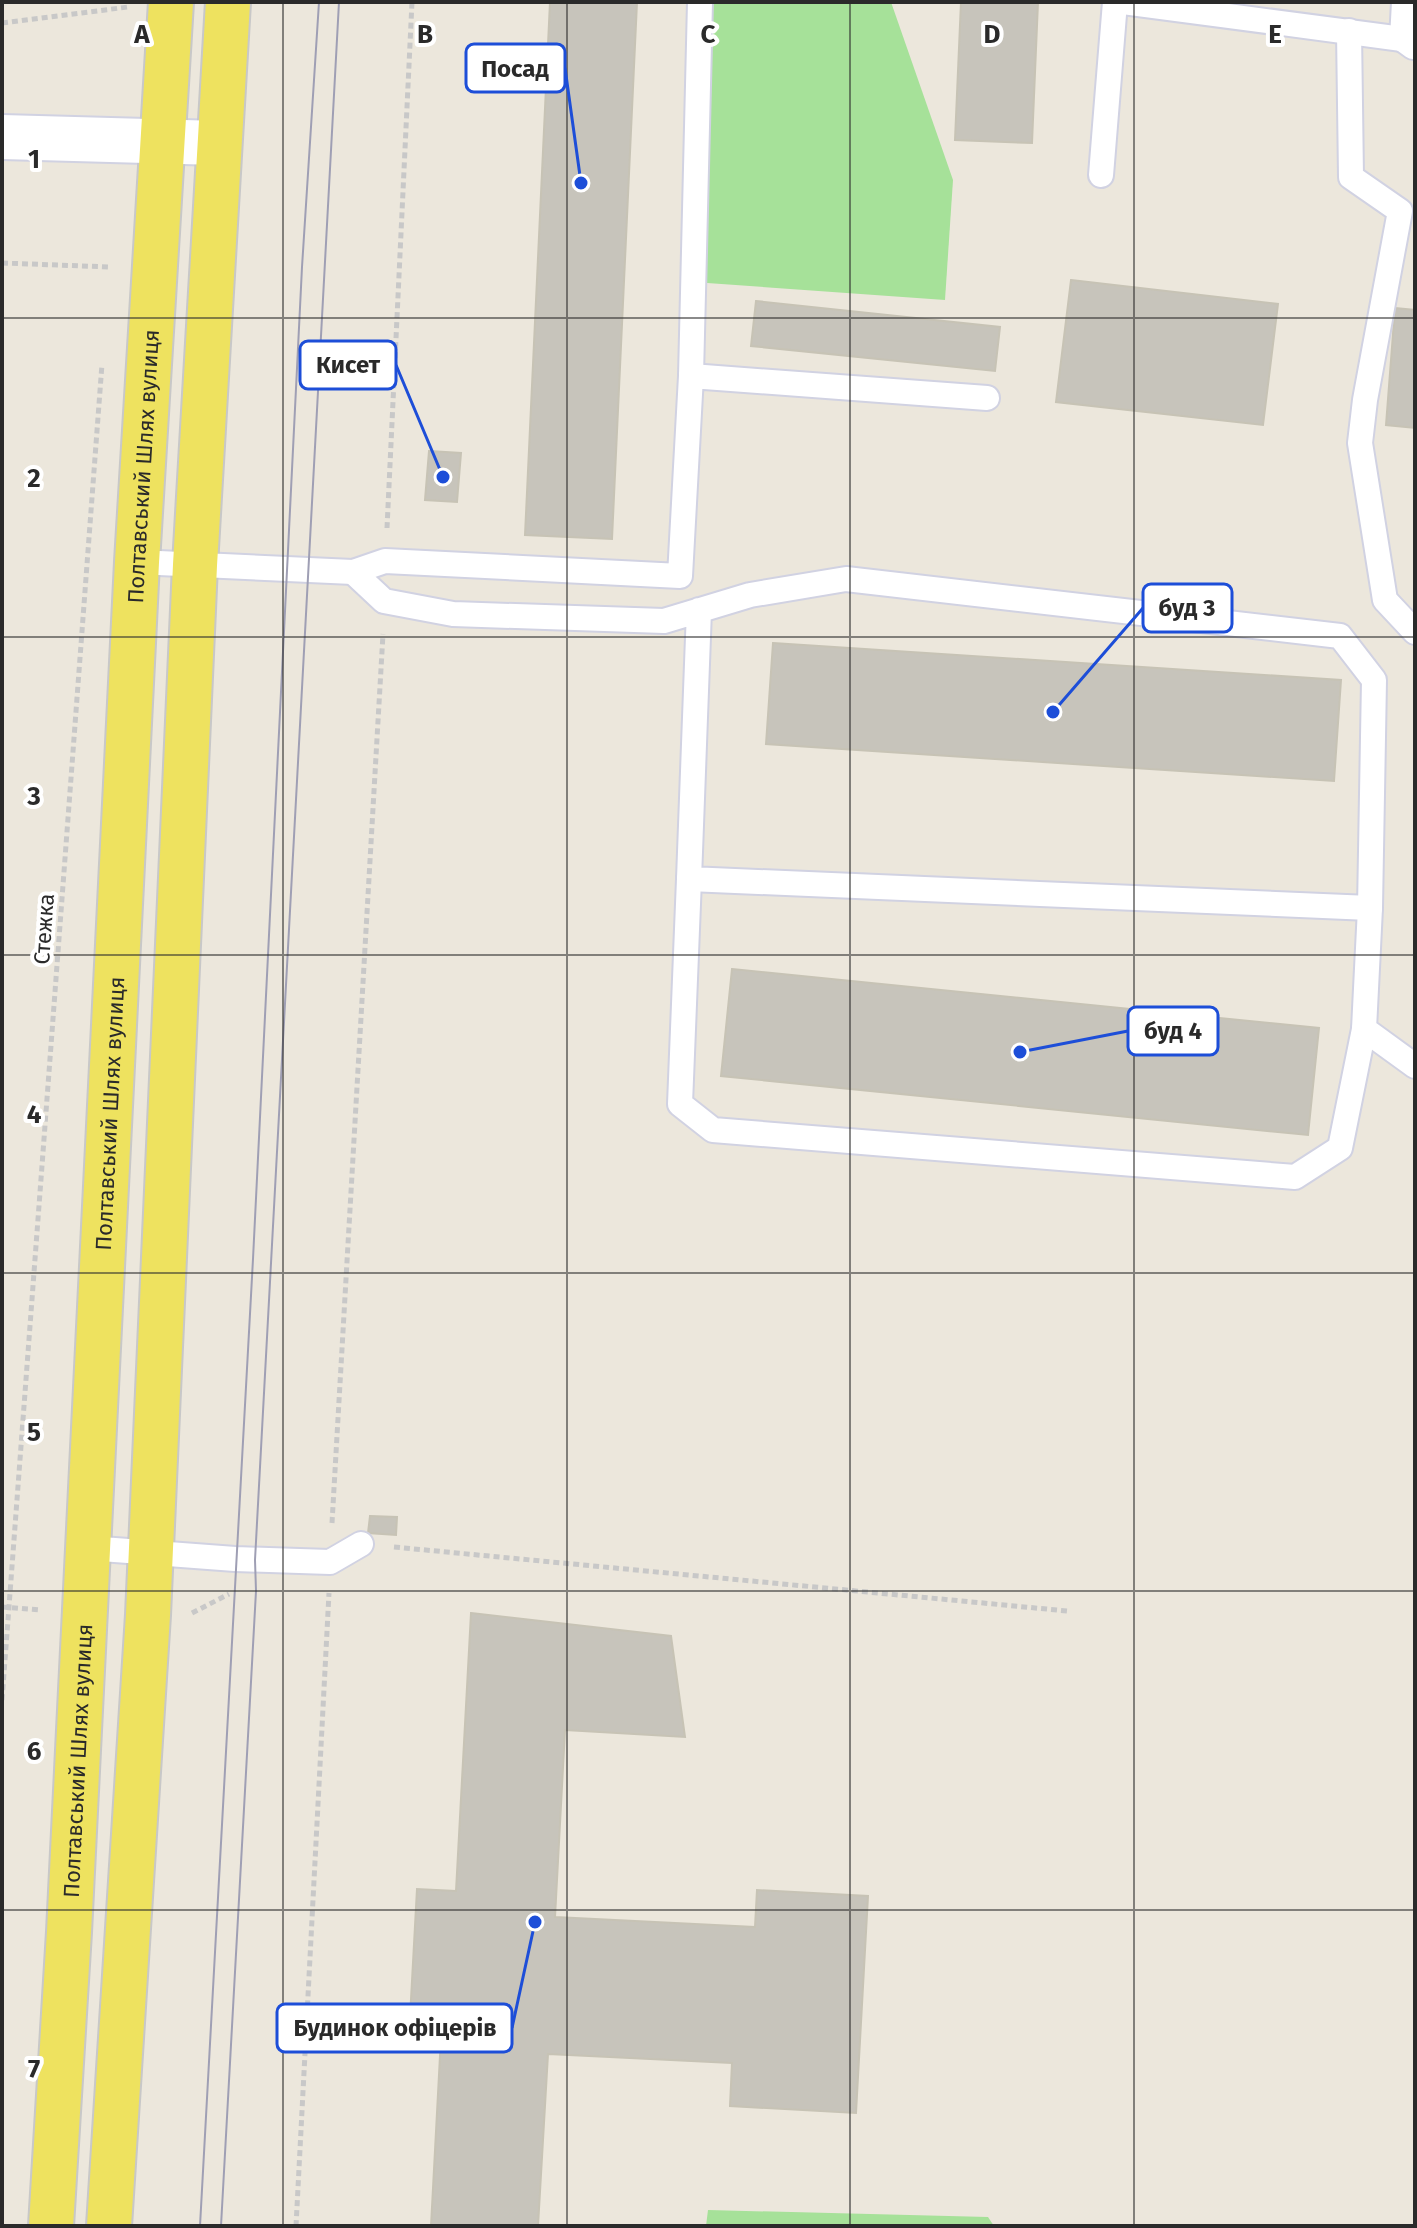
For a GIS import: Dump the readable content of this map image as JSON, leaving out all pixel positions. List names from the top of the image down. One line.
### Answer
{"streets":{"main road":["Полтавський Шлях вулиця"],"path":["Стежка"]},"places":["Посад","Кисет","буд 3","буд 4","Будинок офіцерів"],"grid":{"columns":["A","B","C","D","E"],"rows":["1","2","3","4","5","6","7"]}}
